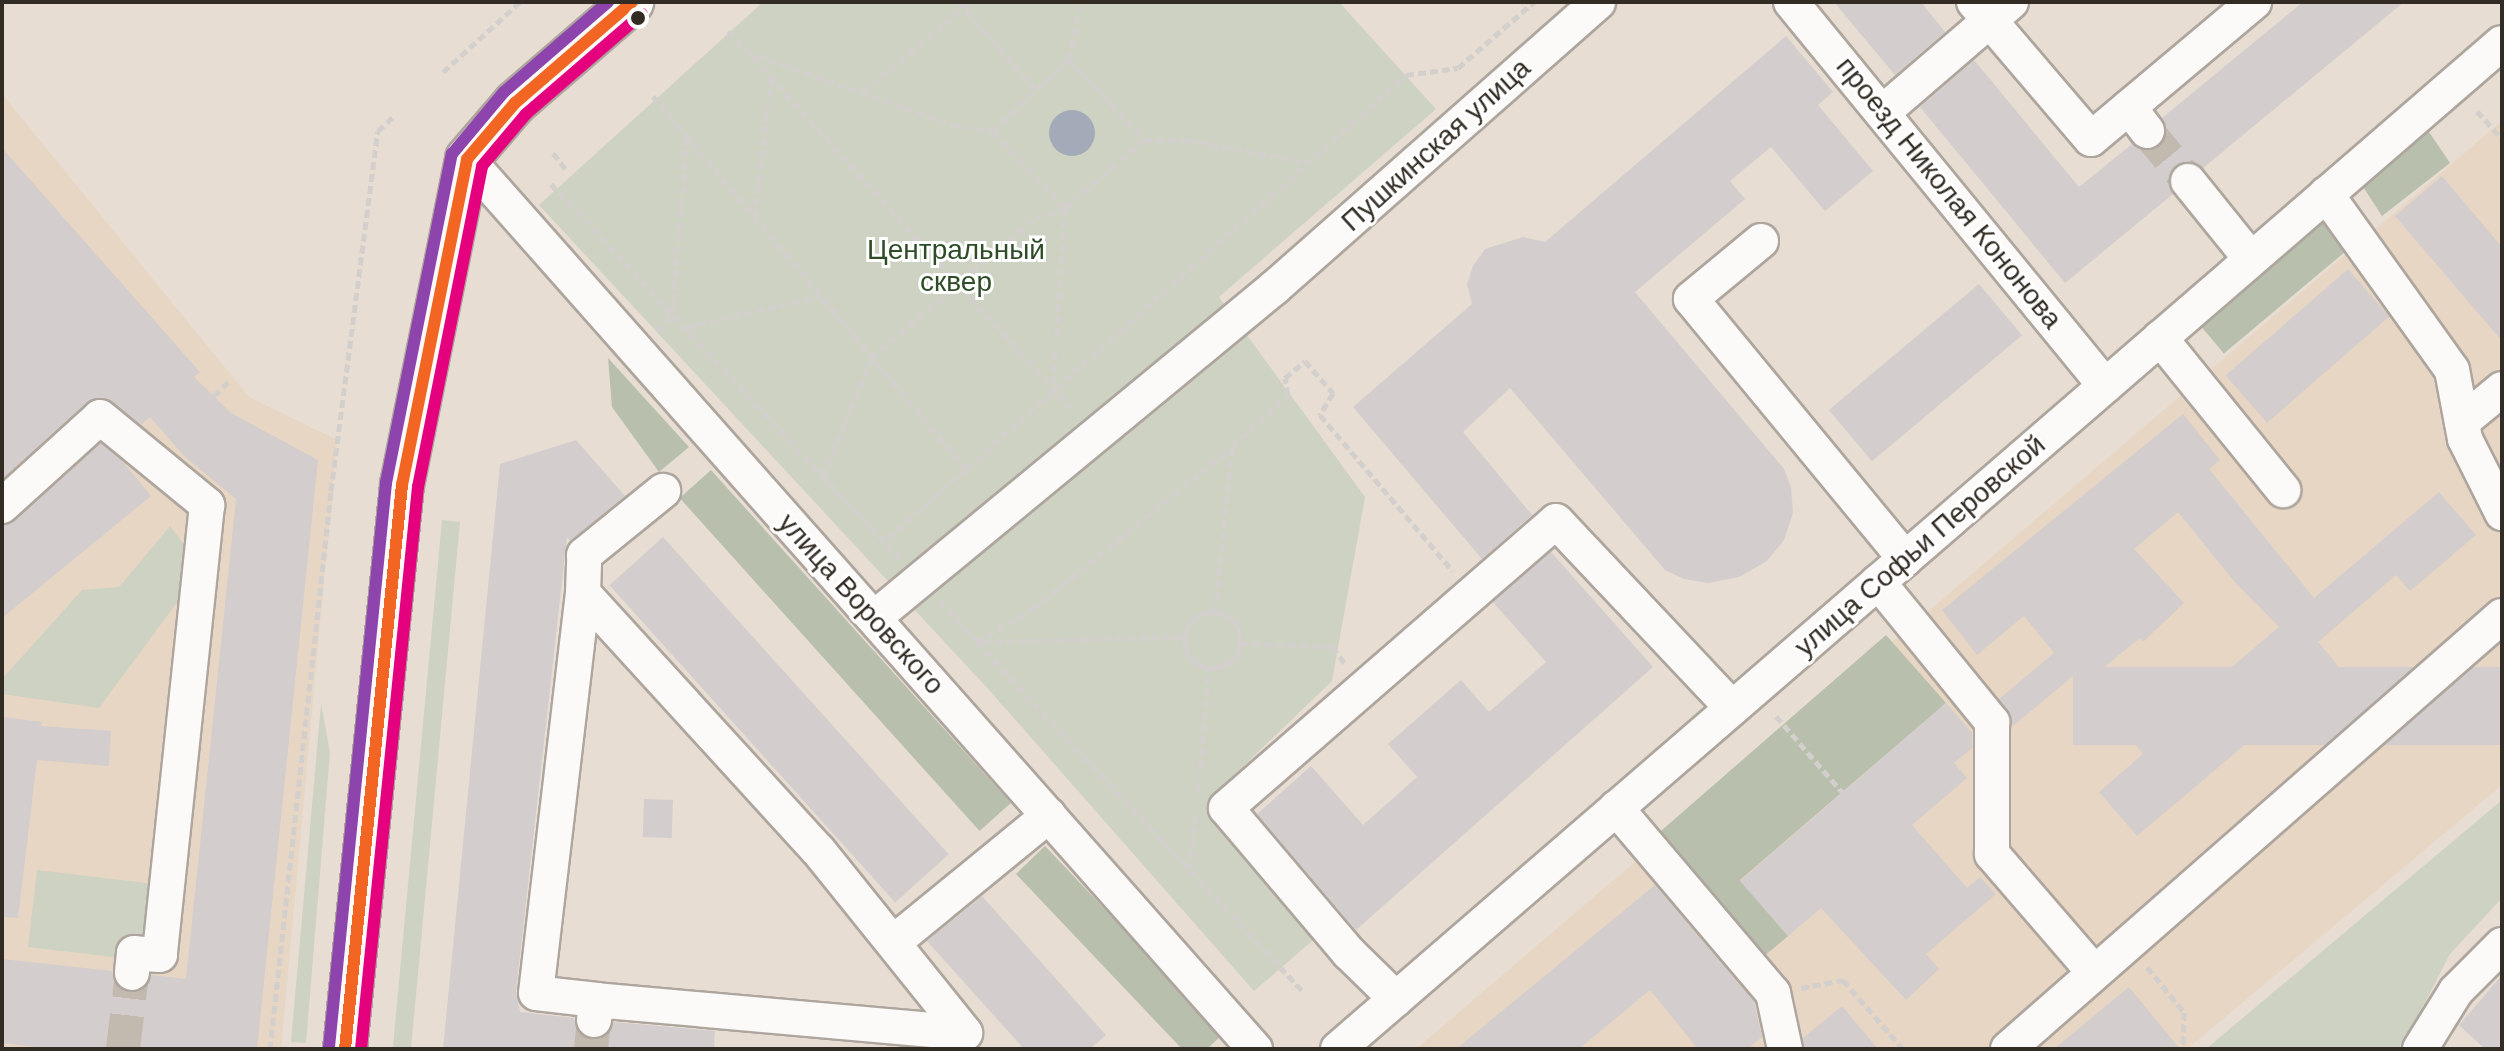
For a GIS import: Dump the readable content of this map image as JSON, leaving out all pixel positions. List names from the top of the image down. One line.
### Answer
{"streets":{"street":["Пушкинская улица","проезд Николая Кононова","улица Софьи Перовской","улица Воровского"]},"crossings":[["Пушкинская улица","улица Воровского"],["проезд Николая Кононова","улица Софьи Перовской"]],"parks":["Центральный сквер"]}
